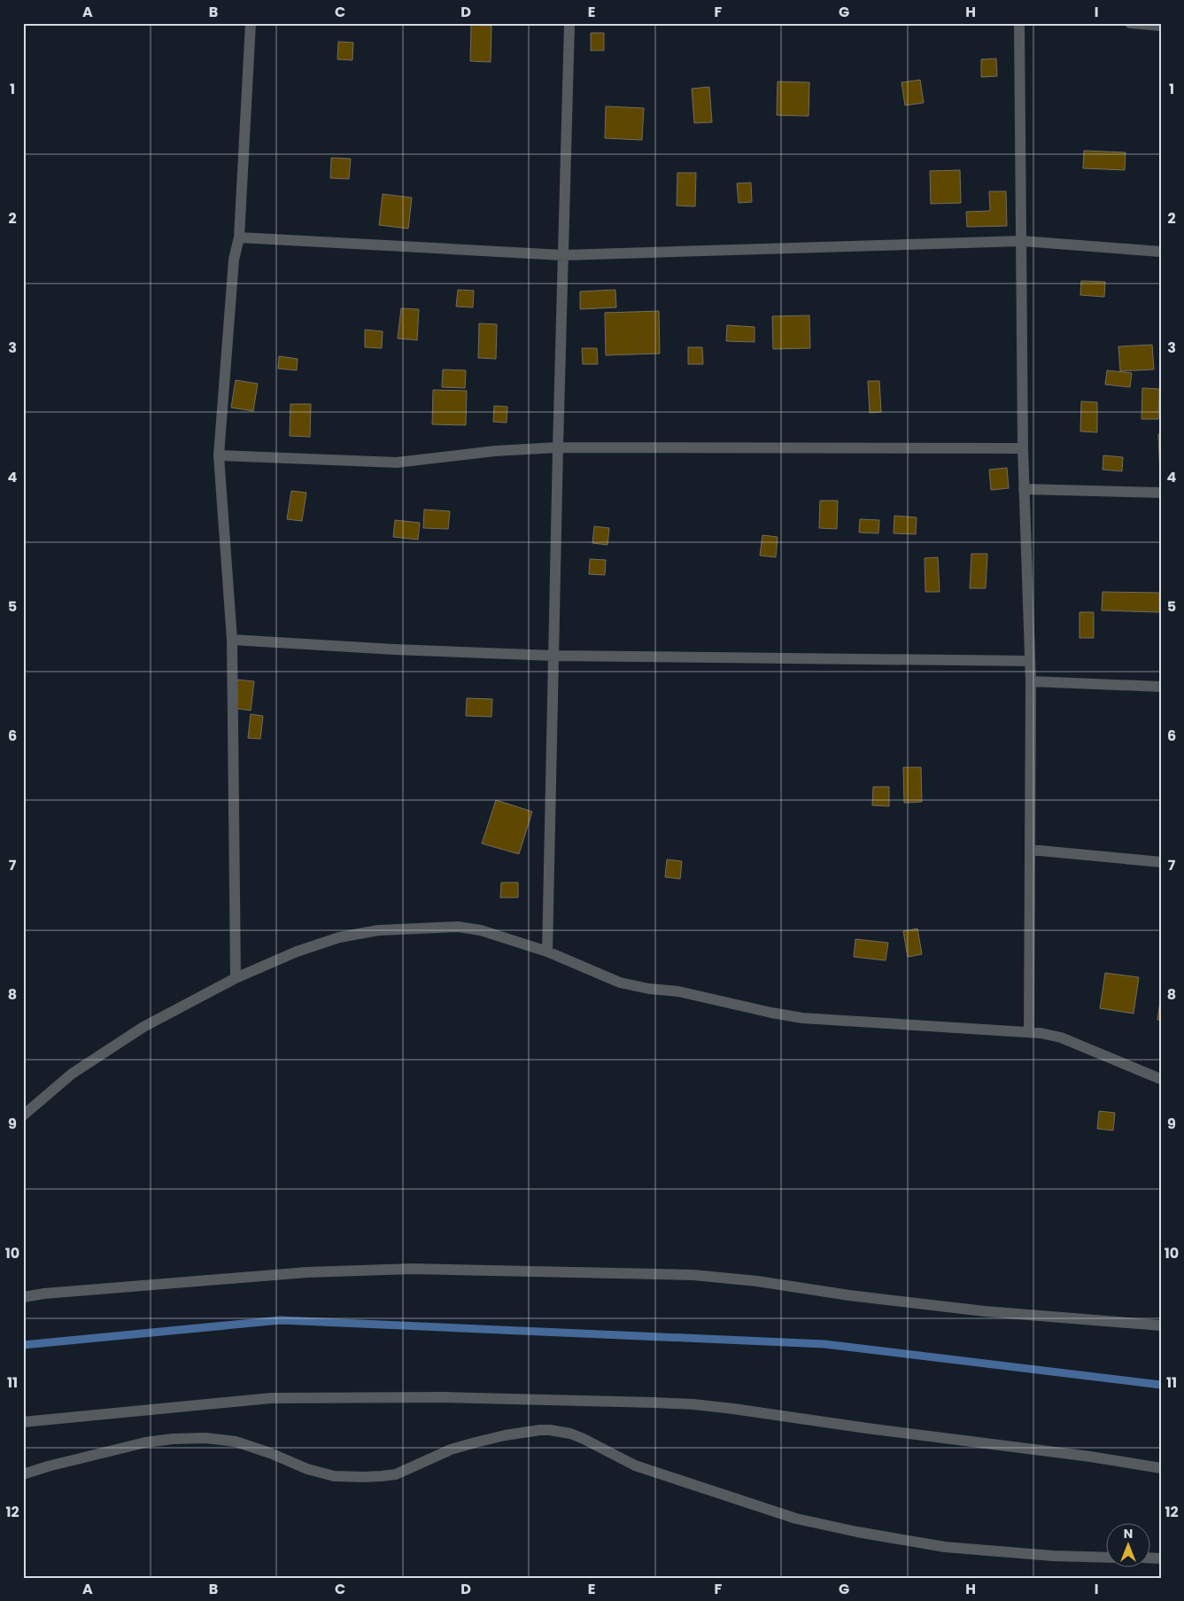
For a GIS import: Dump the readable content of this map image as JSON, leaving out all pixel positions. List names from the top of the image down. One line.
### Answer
{"north":"top","grid":{"columns":["A","B","C","D","E","F","G","H","I"],"rows":["1","2","3","4","5","6","7","8","9","10","11","12"]}}
